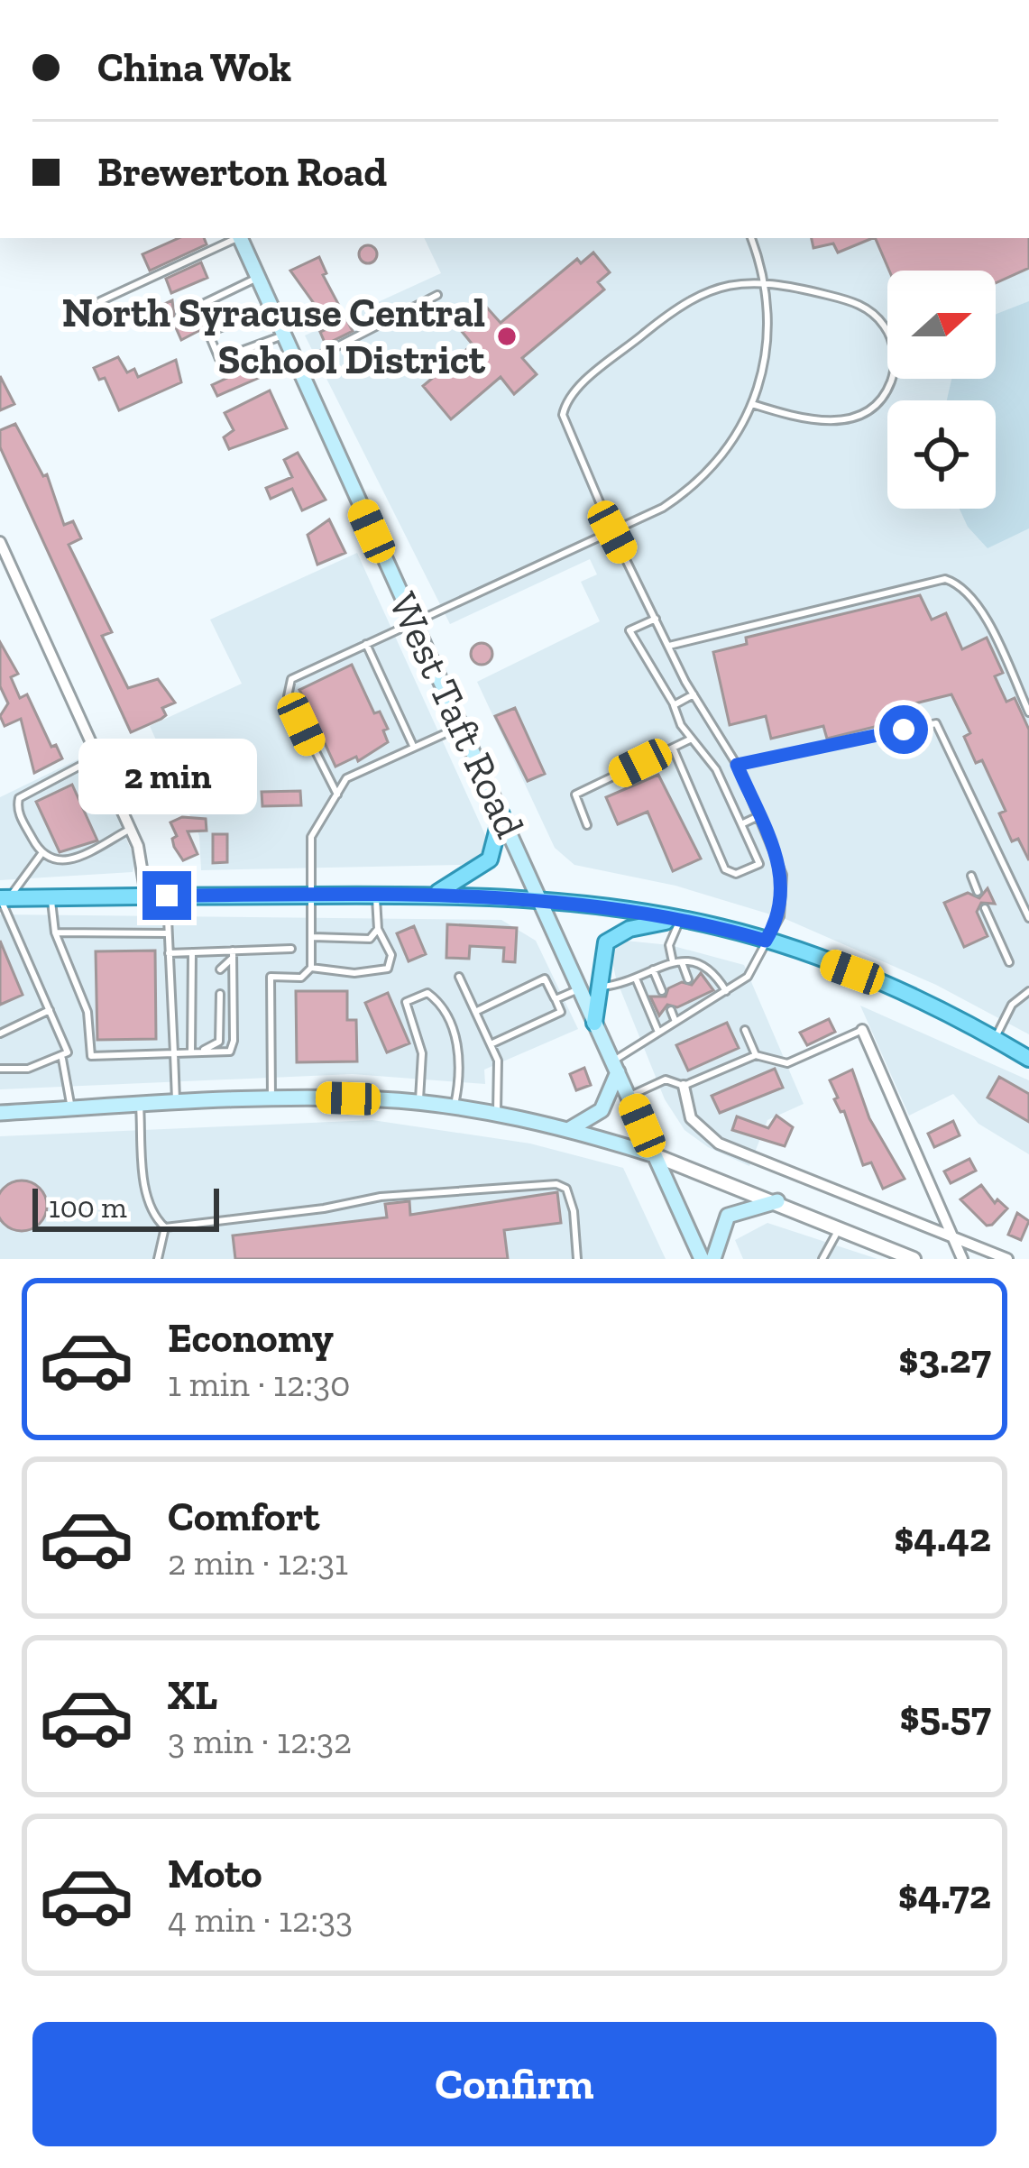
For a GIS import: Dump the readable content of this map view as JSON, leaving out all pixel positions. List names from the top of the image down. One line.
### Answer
{"streets":{"main road":["West Taft Road"]},"places":["North Syracuse Central School District"],"scale_bar":"100 m","north":"right","page":{"banner":["China Wok","Brewerton Road"],"bubble":"2 min","scale":"100 m","list":[{"name":"Economy","note":"1 min · 12:30","value":"$3.27"},{"name":"Comfort","note":"2 min · 12:31","value":"$4.42"},{"name":"XL","note":"3 min · 12:32","value":"$5.57"},{"name":"Moto","note":"4 min · 12:33","value":"$4.72"}],"buttons":"Confirm"}}
